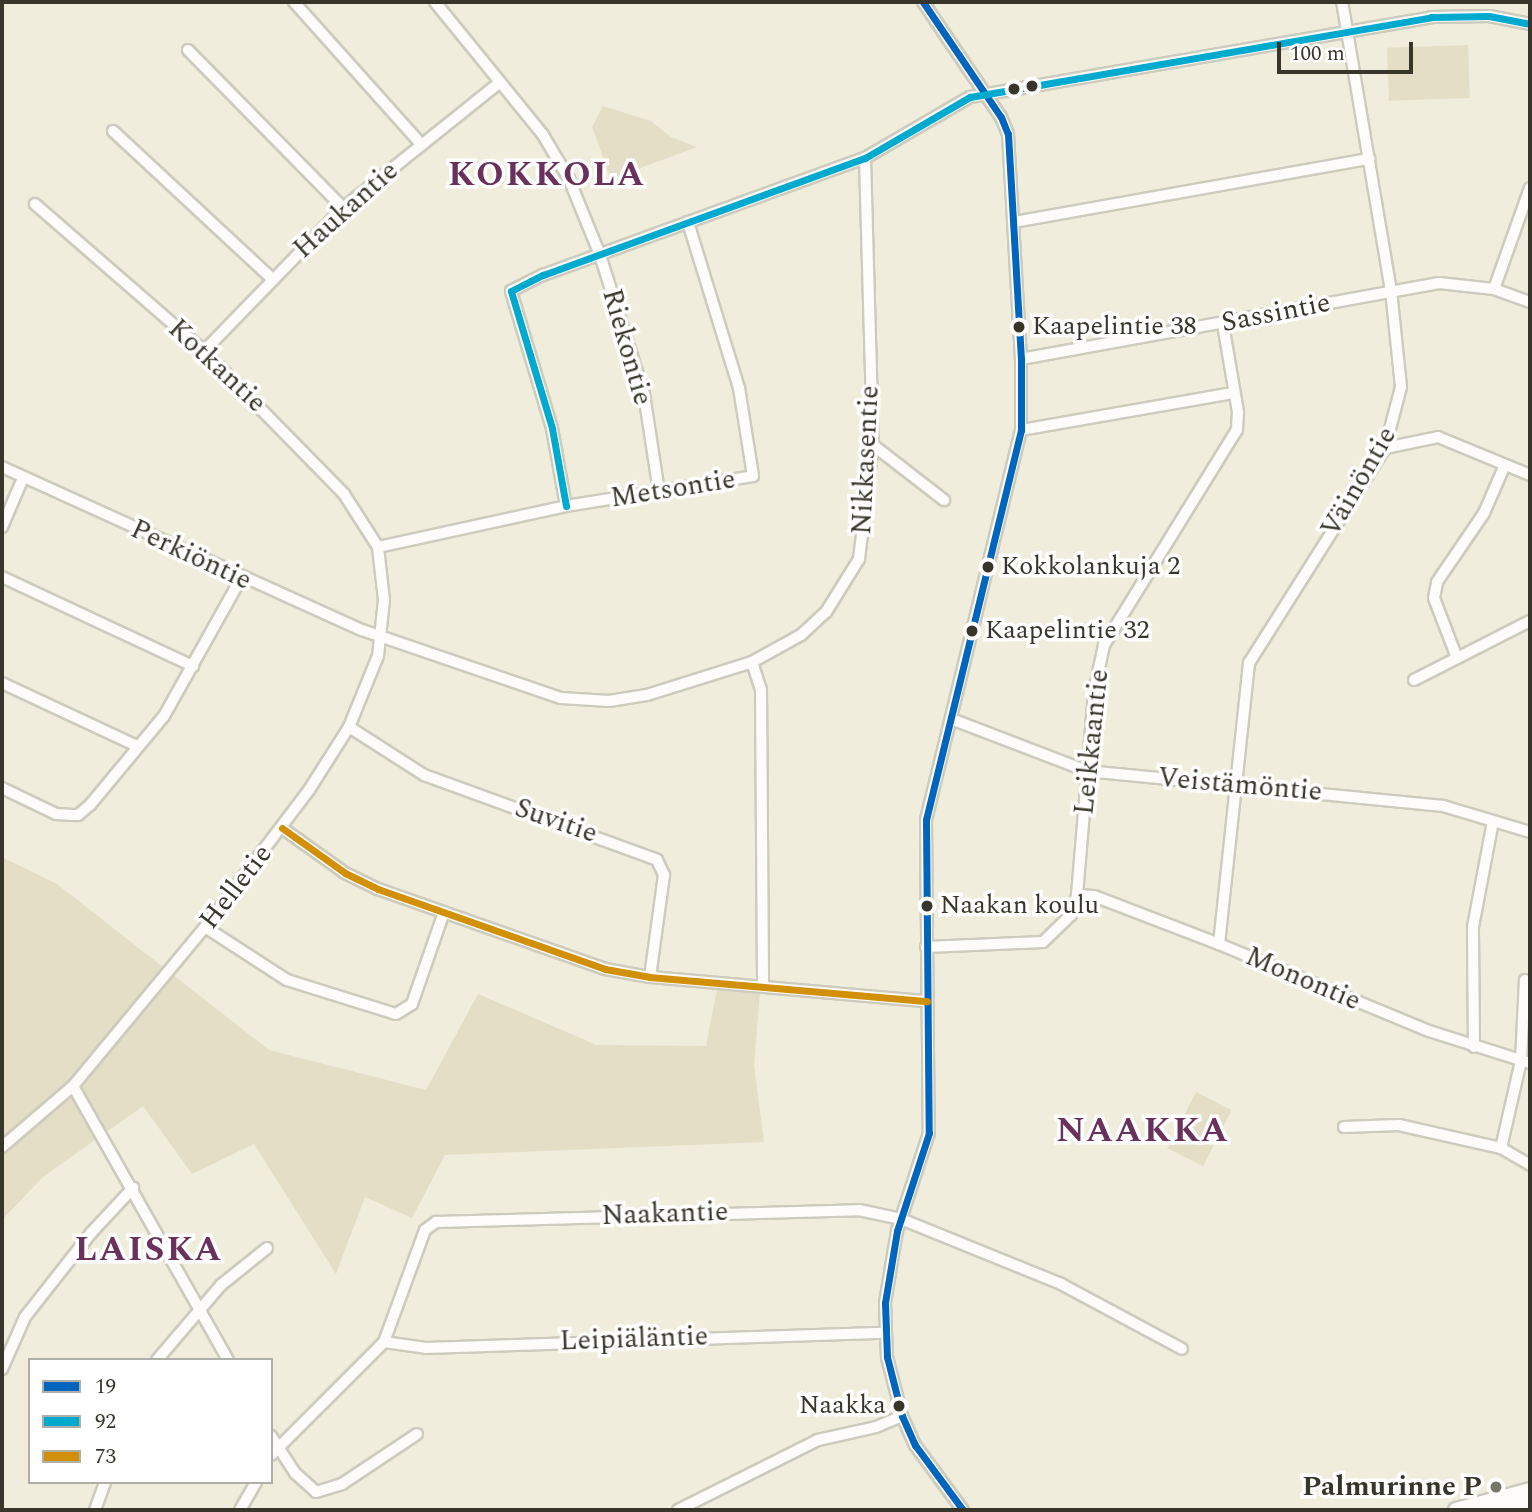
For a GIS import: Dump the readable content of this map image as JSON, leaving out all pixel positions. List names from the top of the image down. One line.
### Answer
{"streets":{"street":["Haukantie","Sassintie","Riekontie","Kotkantie","Nikkasentie","Väinöntie","Metsontie","Perkiöntie","Leikkaantie","Veistämöntie","Suvitie","Helletie","Monontie","Naakantie","Leipiäläntie"]},"crossings":[["Haukantie","Riekontie"],["Haukantie","Kotkantie"],["Sassintie","Väinöntie"],["Sassintie","Leikkaantie"],["Riekontie","Metsontie"],["Kotkantie","Metsontie"],["Kotkantie","Helletie"],["Nikkasentie","Perkiöntie"],["Nikkasentie","Helletie"],["Väinöntie","Veistämöntie"],["Väinöntie","Monontie"],["Metsontie","Helletie"],["Perkiöntie","Helletie"],["Leikkaantie","Veistämöntie"],["Leikkaantie","Monontie"],["Suvitie","Helletie"],["Naakantie","Leipiäläntie"]],"districts":["KOKKOLA","NAAKKA","LAISKA"],"places":["Kaapelintie 38","Kokkolankuja 2","Kaapelintie 32","Naakan koulu","Naakka","Palmurinne P"],"lines":["transit line 19","transit line 92","transit line 73"],"legend":["19","92","73"],"scale_bar":"100 m"}
